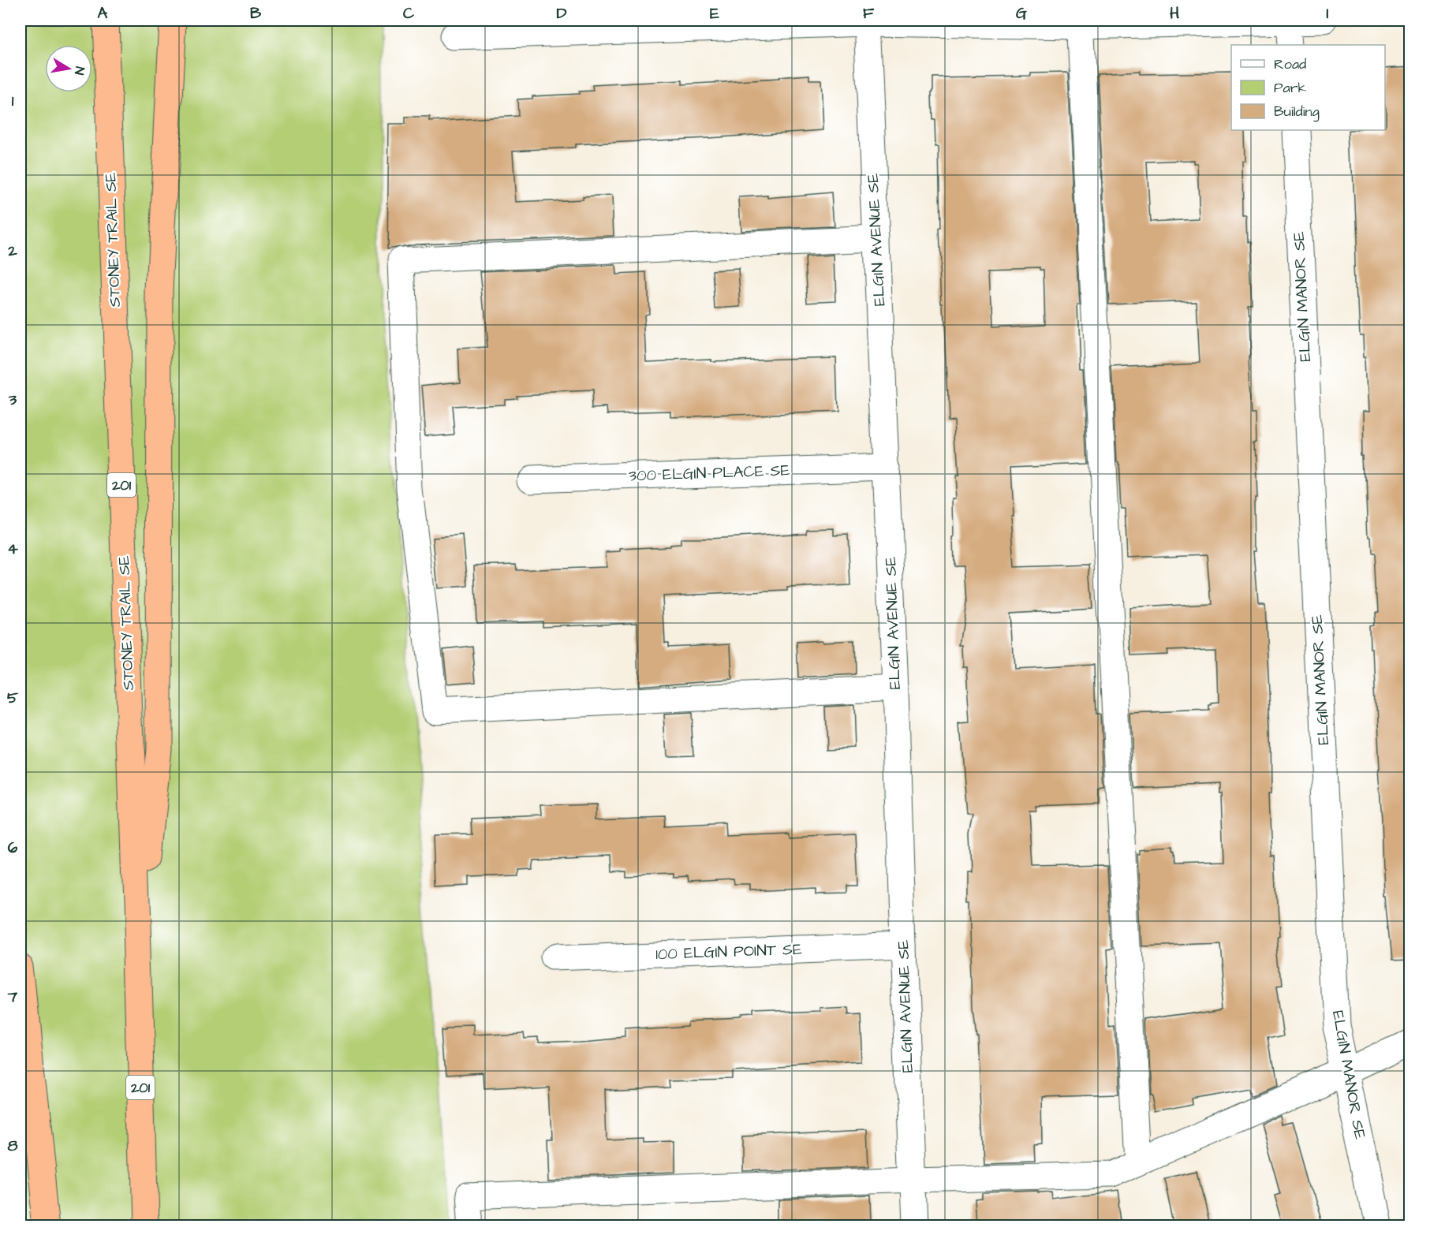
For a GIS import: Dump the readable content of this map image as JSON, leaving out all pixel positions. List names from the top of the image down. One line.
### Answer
{"streets":{"highway":["STONEY TRAIL SE","201"],"street":["ELGIN AVENUE SE","ELGIN MANOR SE","300 ELGIN PLACE SE","100 ELGIN POINT SE"]},"crossings":[["ELGIN AVENUE SE","300 ELGIN PLACE SE"],["ELGIN AVENUE SE","100 ELGIN POINT SE"]],"legend":["Road","Park","Building"],"north":"right","grid":{"columns":["A","B","C","D","E","F","G","H","I"],"rows":["1","2","3","4","5","6","7","8"]}}
